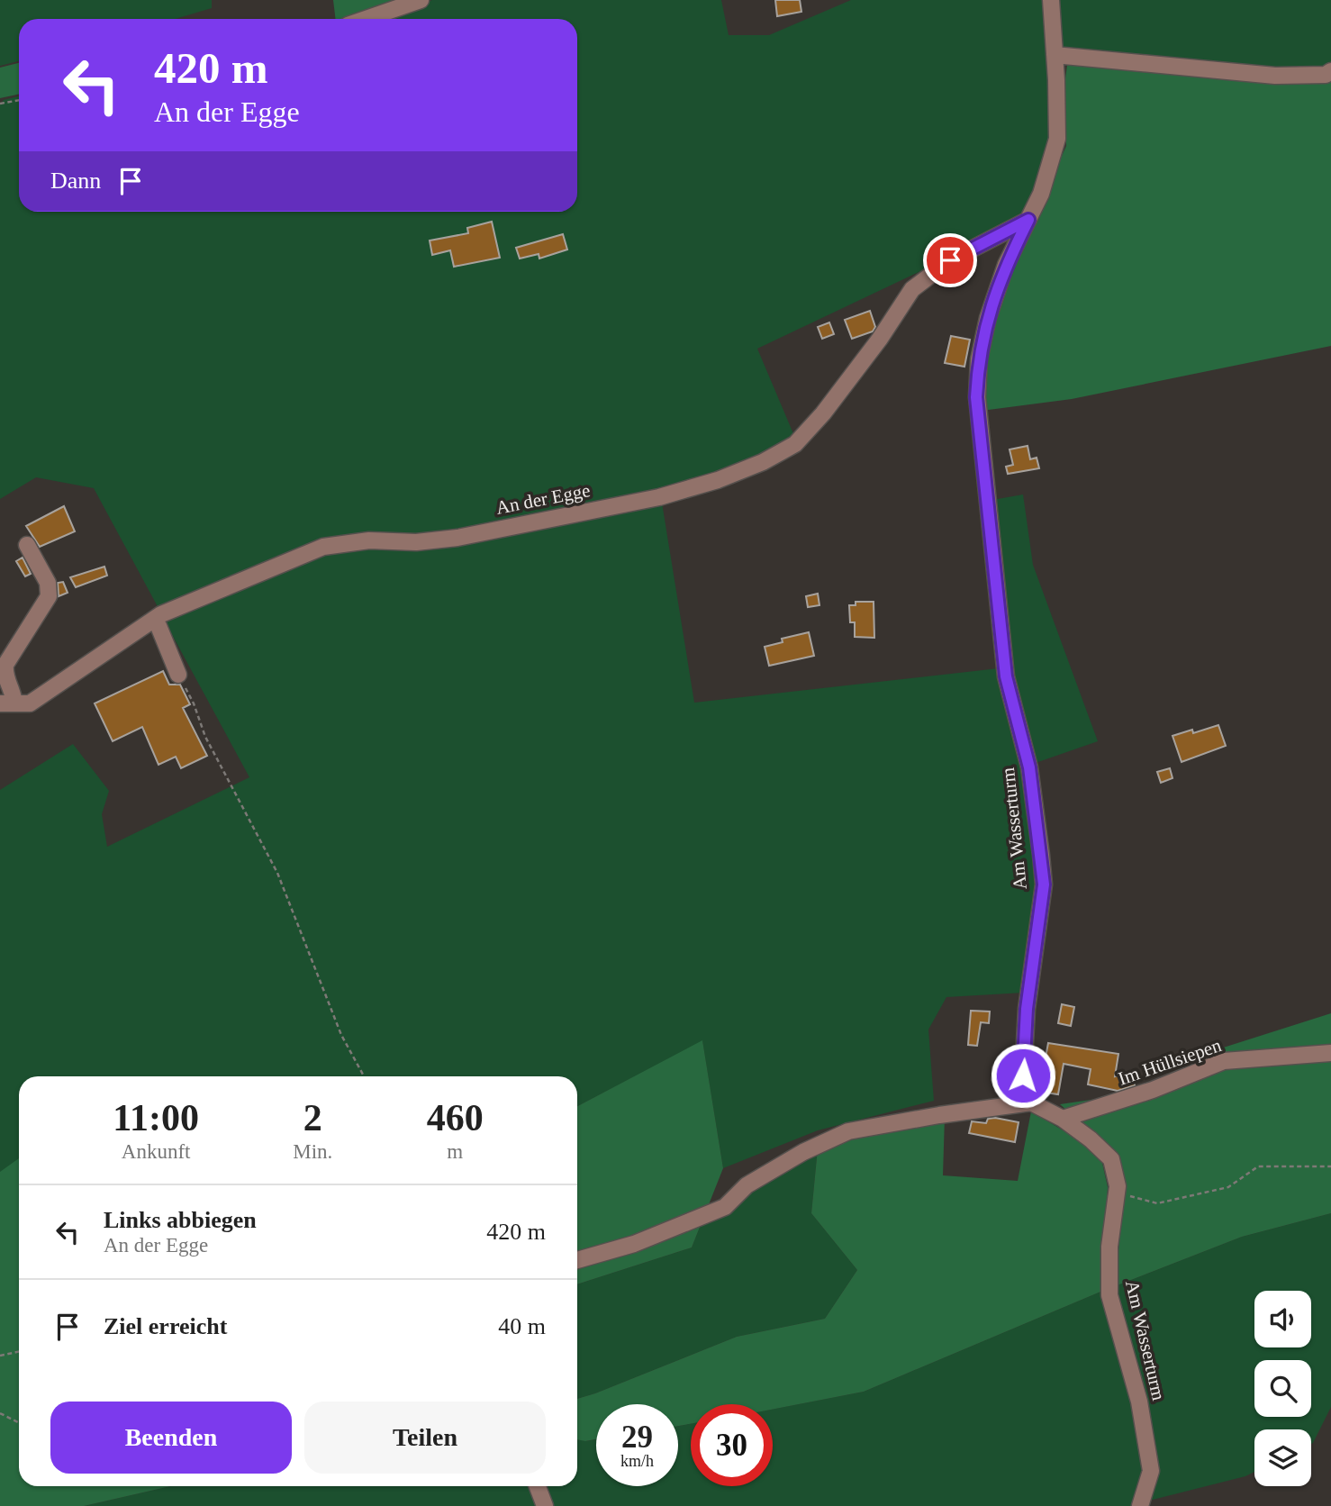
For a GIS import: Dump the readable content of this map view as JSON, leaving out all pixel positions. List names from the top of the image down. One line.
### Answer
{"streets":{"street":["An der Egge","Am Wasserturm","Im Hüllsiepen"]},"crossings":[["An der Egge","Am Wasserturm"],["Am Wasserturm","Im Hüllsiepen"]],"page":{"turn":["420 m","An der Egge"],"then":"Dann","eta":["11:00","Ankunft","2","Min.","460","m"],"list":[{"name":"Links abbiegen","note":"An der Egge","value":"420 m"},{"name":"Ziel erreicht","value":"40 m"}],"buttons":["Beenden","Teilen"],"speed":"29 km/h","limit":"30"}}
